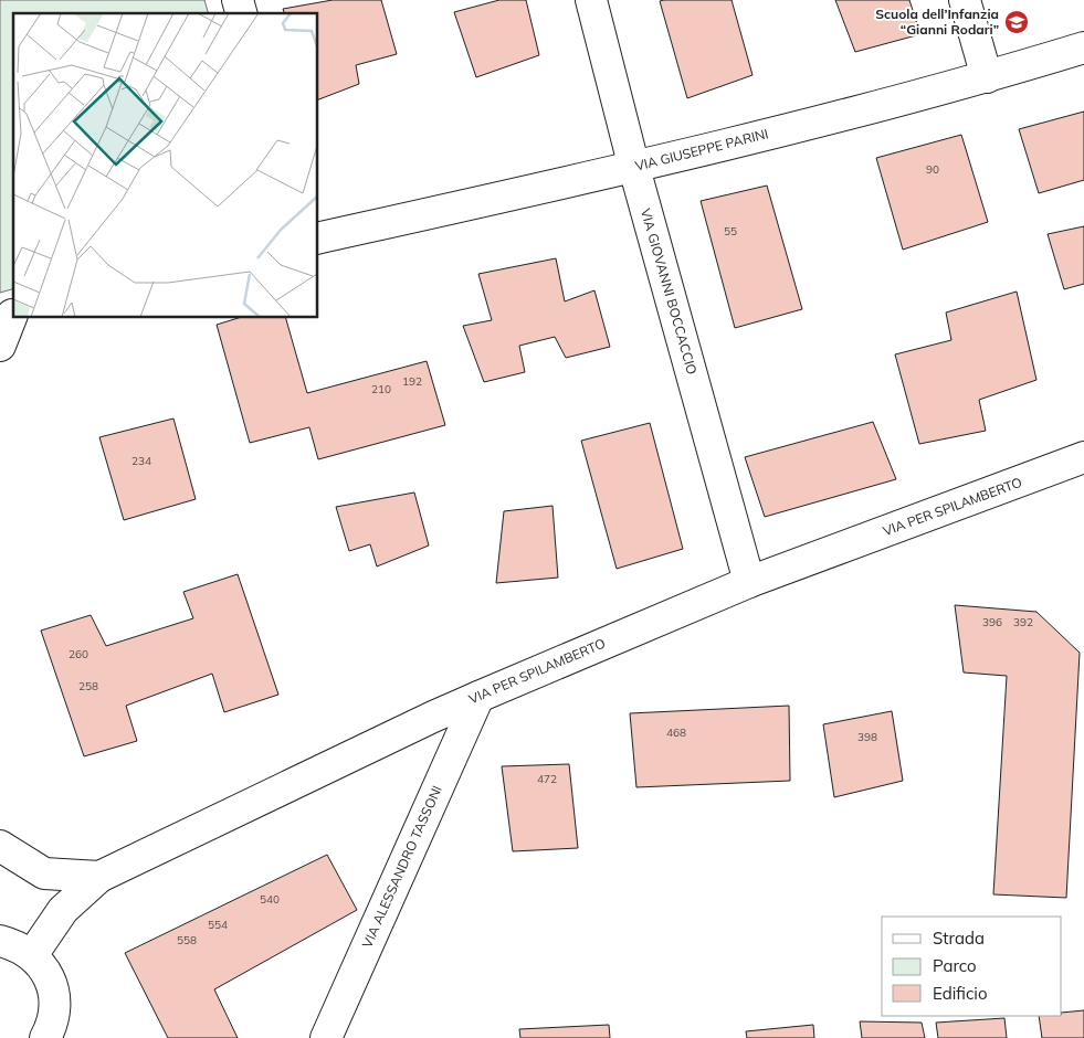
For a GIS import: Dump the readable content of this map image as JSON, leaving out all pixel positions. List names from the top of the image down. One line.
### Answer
{"streets":{"street":["VIA GIUSEPPE PARINI","VIA GIOVANNI BOCCACCIO","VIA PER SPILAMBERTO","VIA ALESSANDRO TASSONI"]},"crossings":[["VIA GIUSEPPE PARINI","VIA GIOVANNI BOCCACCIO"],["VIA GIOVANNI BOCCACCIO","VIA PER SPILAMBERTO"],["VIA PER SPILAMBERTO","VIA ALESSANDRO TASSONI"]],"places":{"school or university":["Scuola dell’Infanzia “Gianni Rodari”"]},"house_numbers":["90","55","192","210","234","396","392","260","258","468","398","472","540","554","558"],"legend":["Strada","Parco","Edificio"]}
